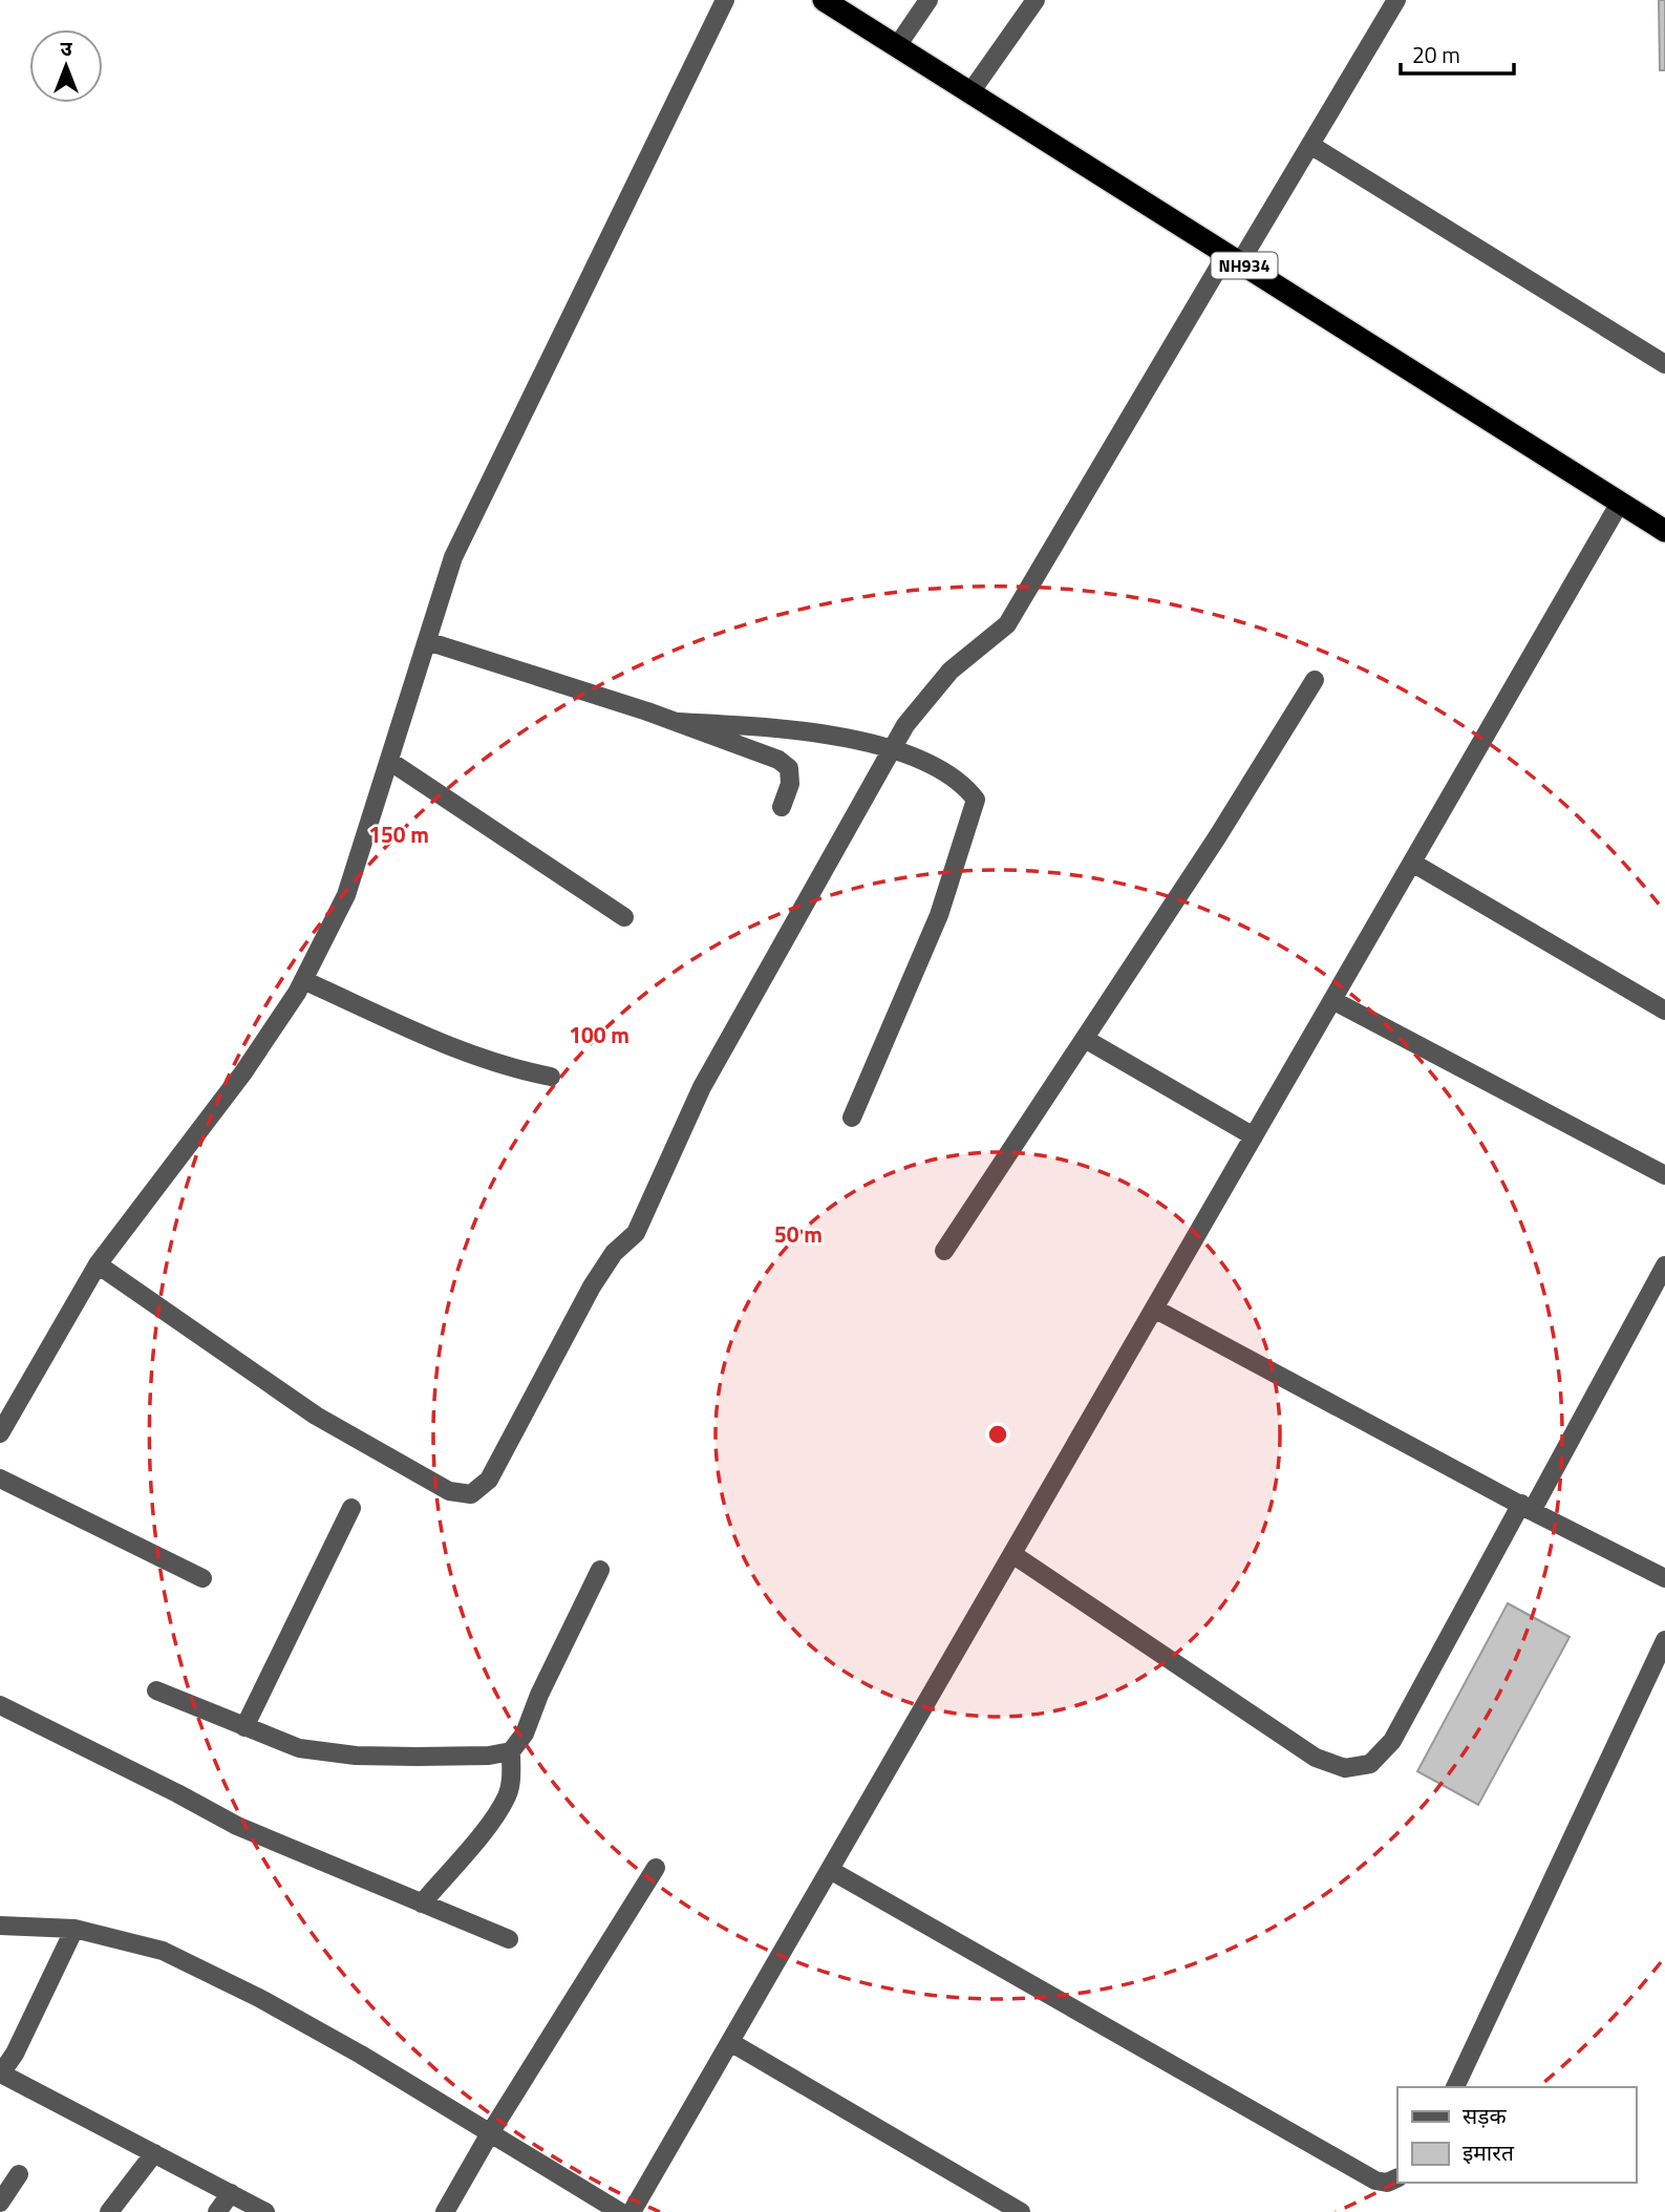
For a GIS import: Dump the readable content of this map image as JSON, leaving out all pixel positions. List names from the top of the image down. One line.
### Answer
{"streets":{"highway":["NH934"]},"legend":["सड़क","इमारत"],"scale_bar":"20 m","north":"top","rings":["150 m","100 m","50 m"]}
